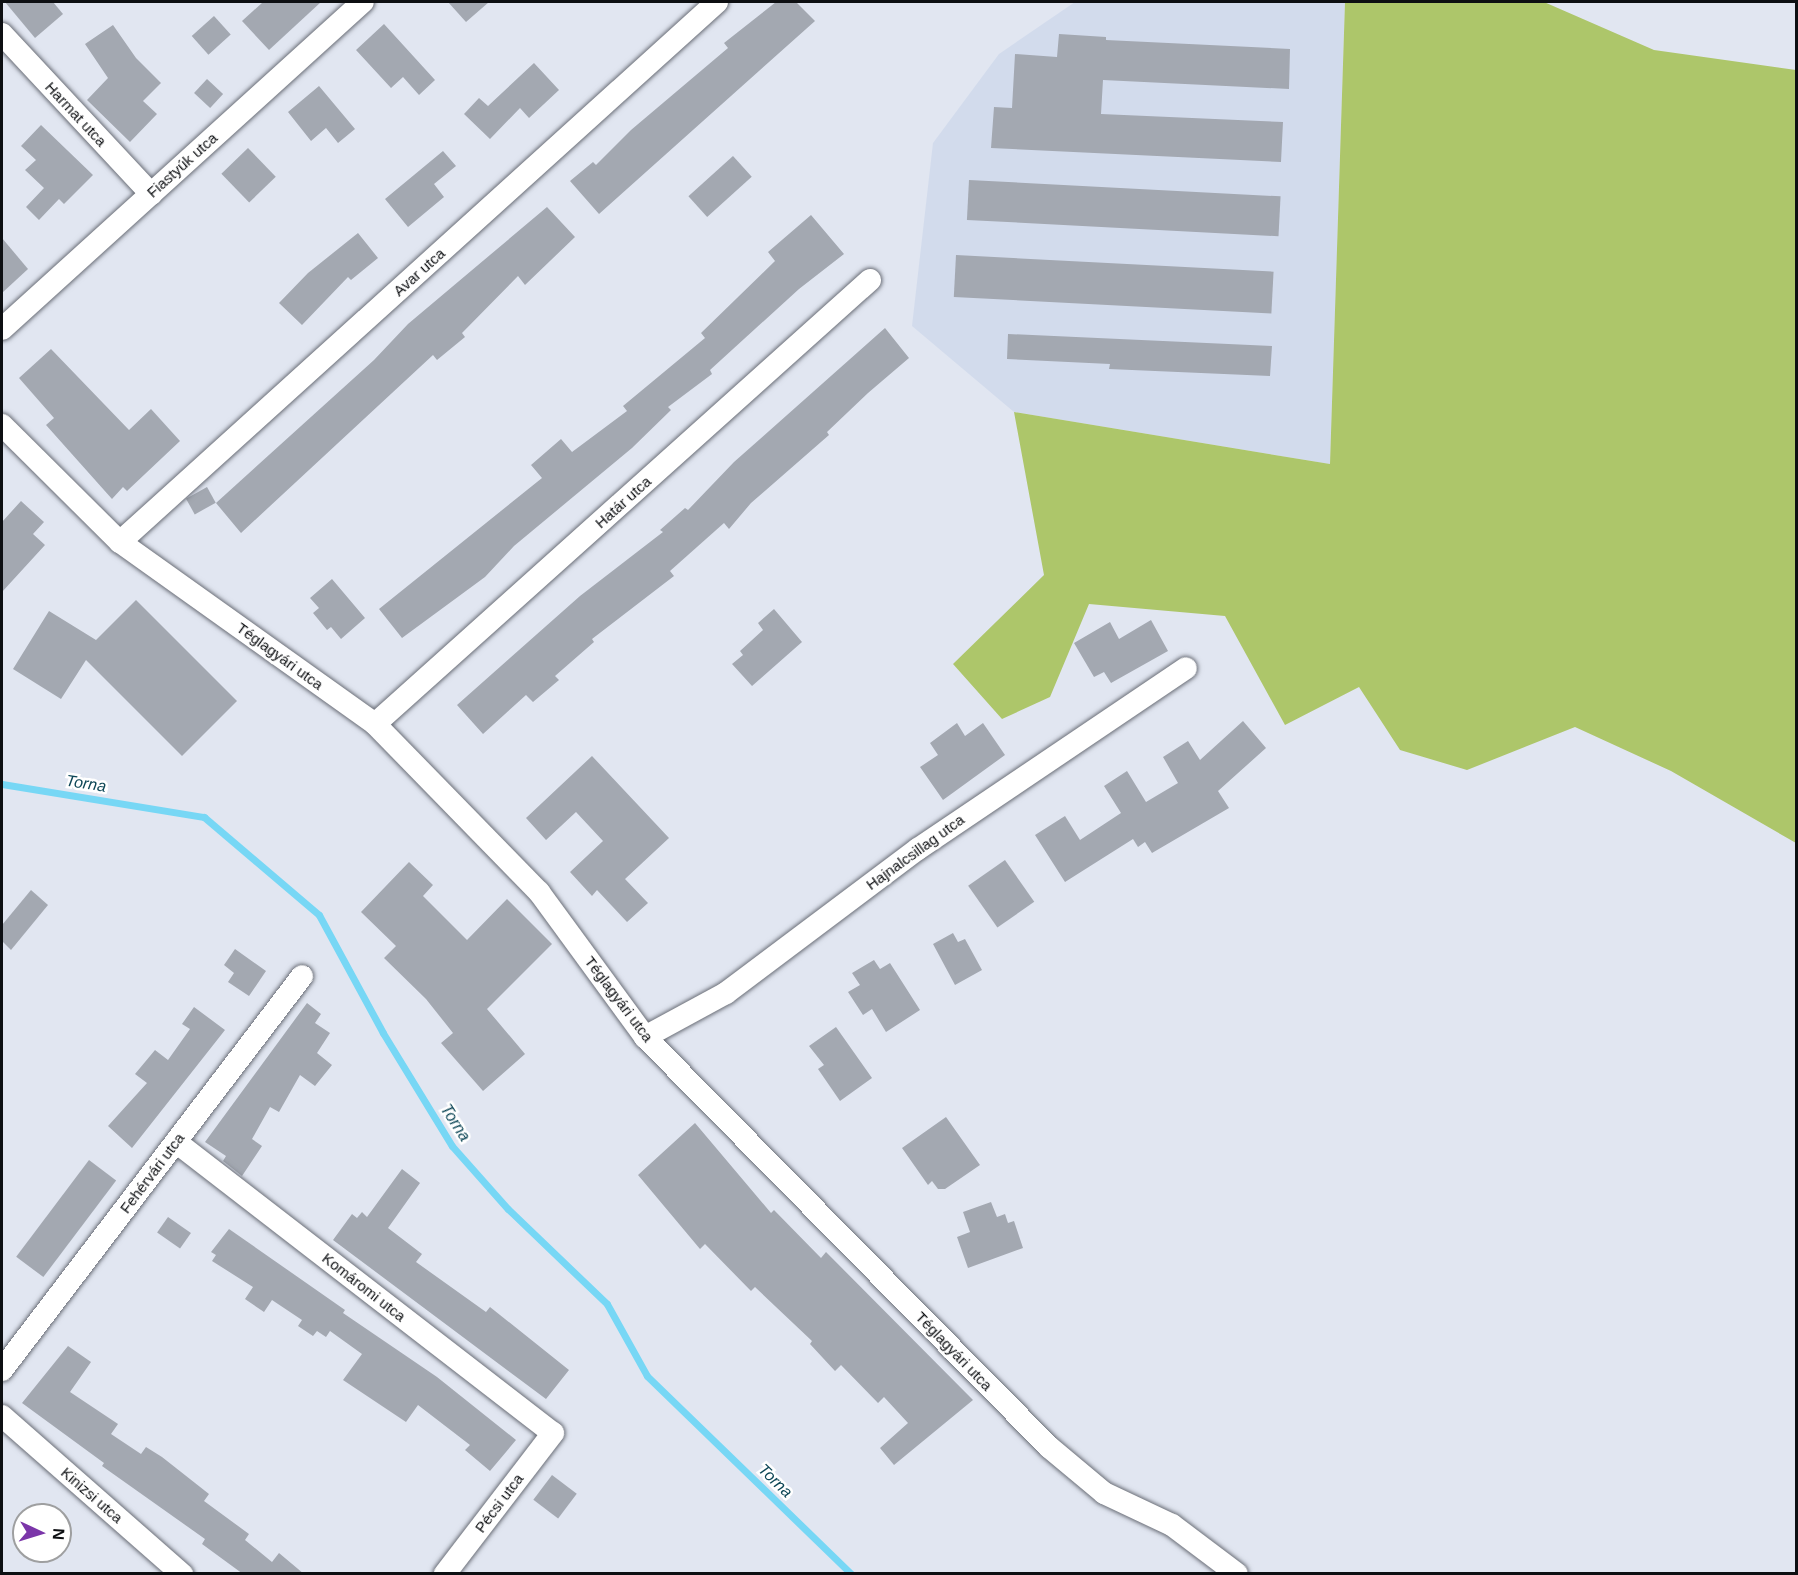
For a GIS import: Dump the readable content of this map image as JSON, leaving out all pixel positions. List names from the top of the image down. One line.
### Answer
{"streets":{"street":["Harmat utca","Fiastyúk utca","Avar utca","Határ utca","Téglagyári utca","Hajnalcsillag utca","Fehérvári utca","Komáromi utca","Kinizsi utca","Pécsi utca"]},"crossings":[["Harmat utca","Fiastyúk utca"],["Avar utca","Téglagyári utca"],["Határ utca","Téglagyári utca"],["Téglagyári utca","Hajnalcsillag utca"],["Fehérvári utca","Komáromi utca"],["Komáromi utca","Pécsi utca"]],"water":["Torna"],"north":"right"}
